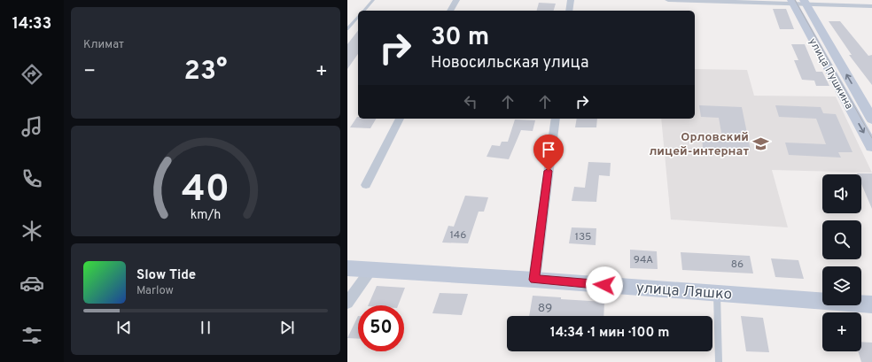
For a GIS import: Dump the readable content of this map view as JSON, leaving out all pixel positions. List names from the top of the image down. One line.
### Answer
{"streets":{"main road":["улица Пушкина","улица Ляшко"]},"places":{"school or university":["Орловский лицей-интернат"]},"house_numbers":["146","135","94А","86","89"],"page":{"tabs":"14:33","tile":"Климат","turn":["30 m","Новосильская улица"],"heat":["−","23°","+"],"map_buttons":"+","song":["Slow Tide","Marlow"],"limit":"50","trip":"14:34 · 1 мин · 100 m","gauge":["40","km/h"]}}
